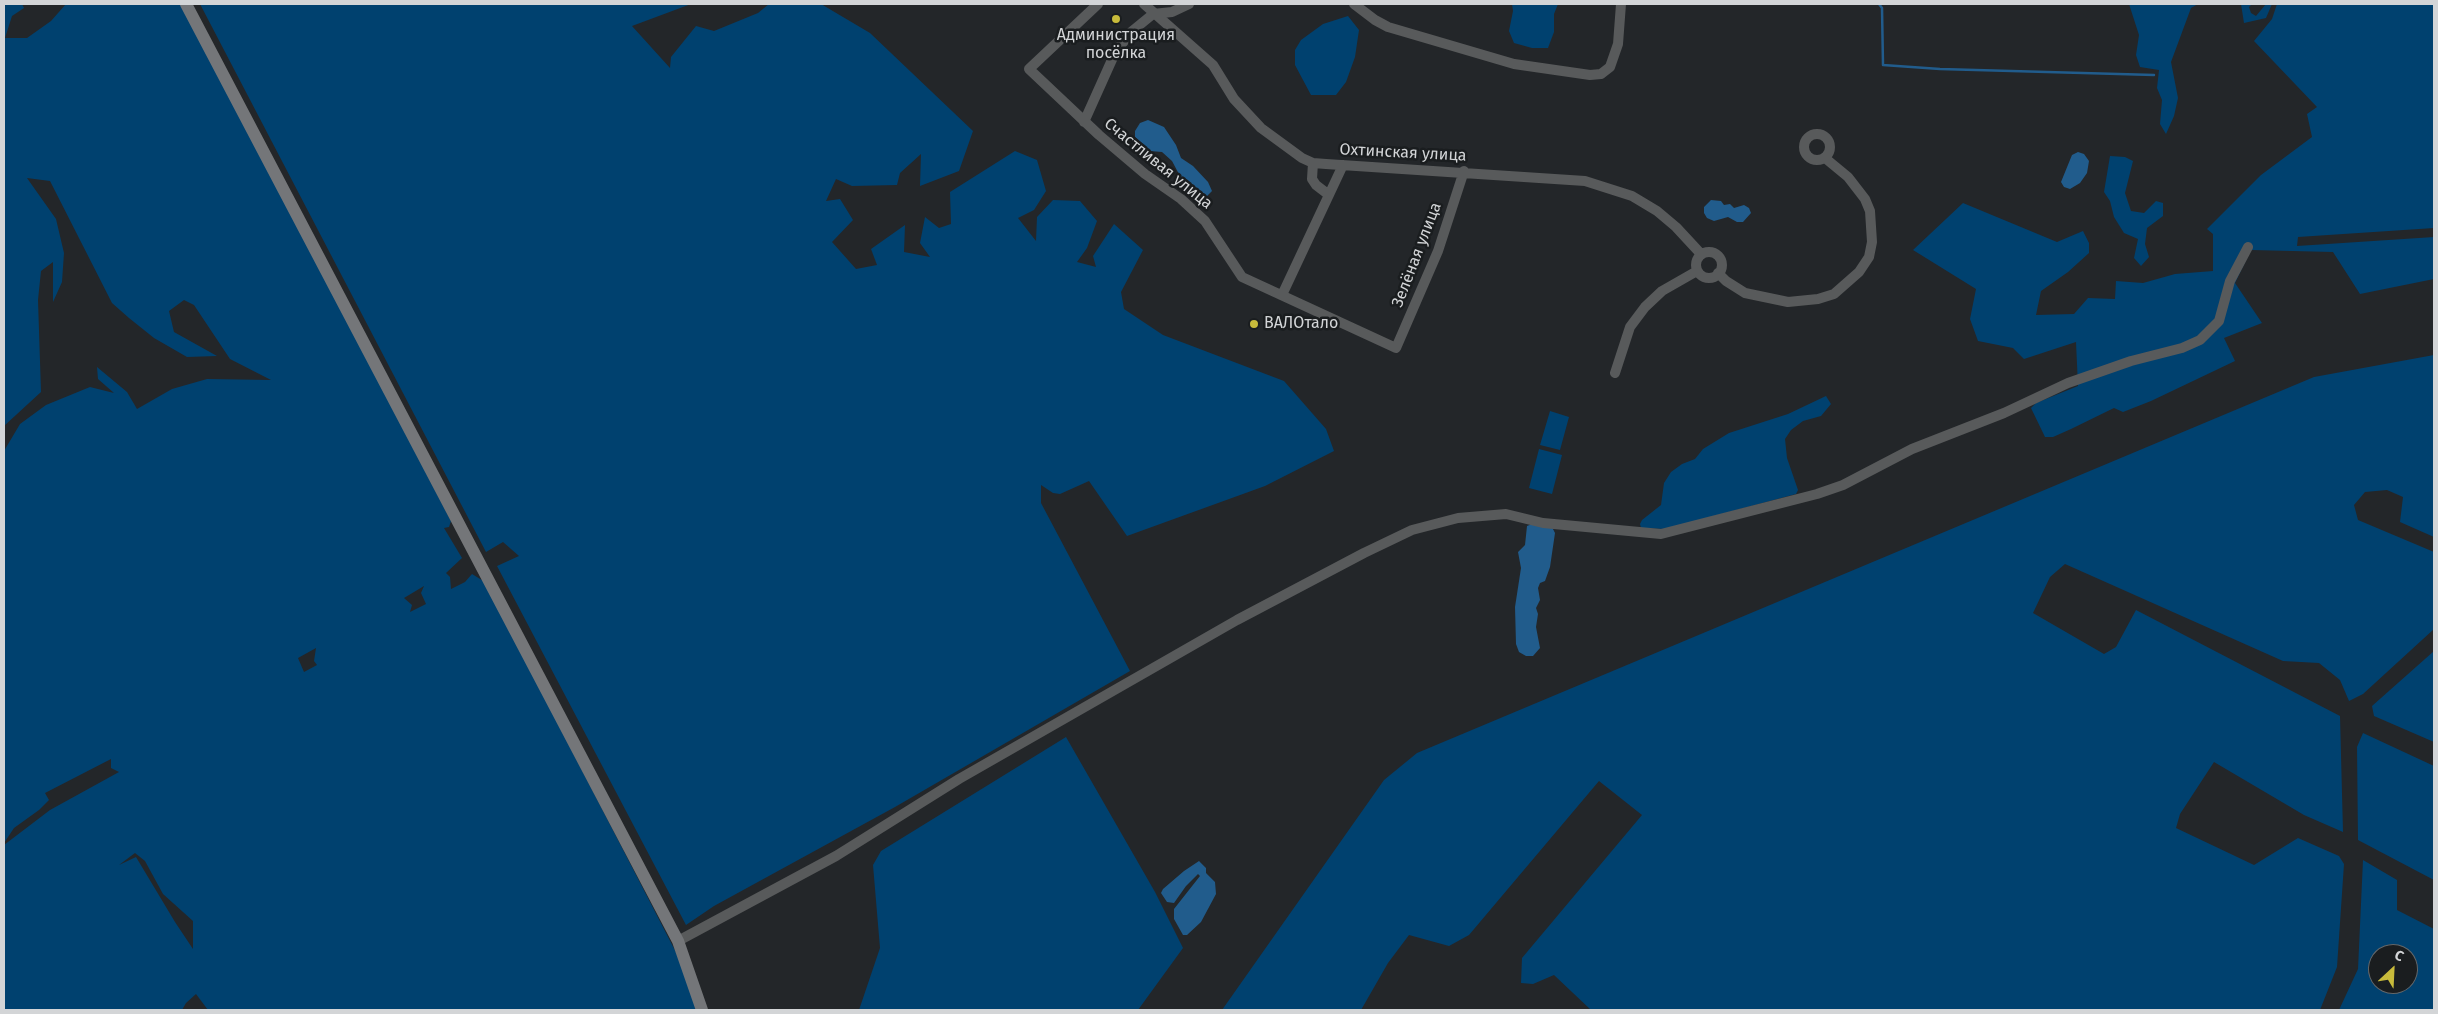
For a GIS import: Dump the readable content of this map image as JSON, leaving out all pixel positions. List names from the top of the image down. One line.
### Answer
{"streets":{"street":["Охтинская улица","Счастливая улица","Зелёная улица"]},"crossings":[["Охтинская улица","Зелёная улица"],["Счастливая улица","Зелёная улица"]],"places":["Администрация посёлка","ВАЛОтало"],"north":"top right"}
